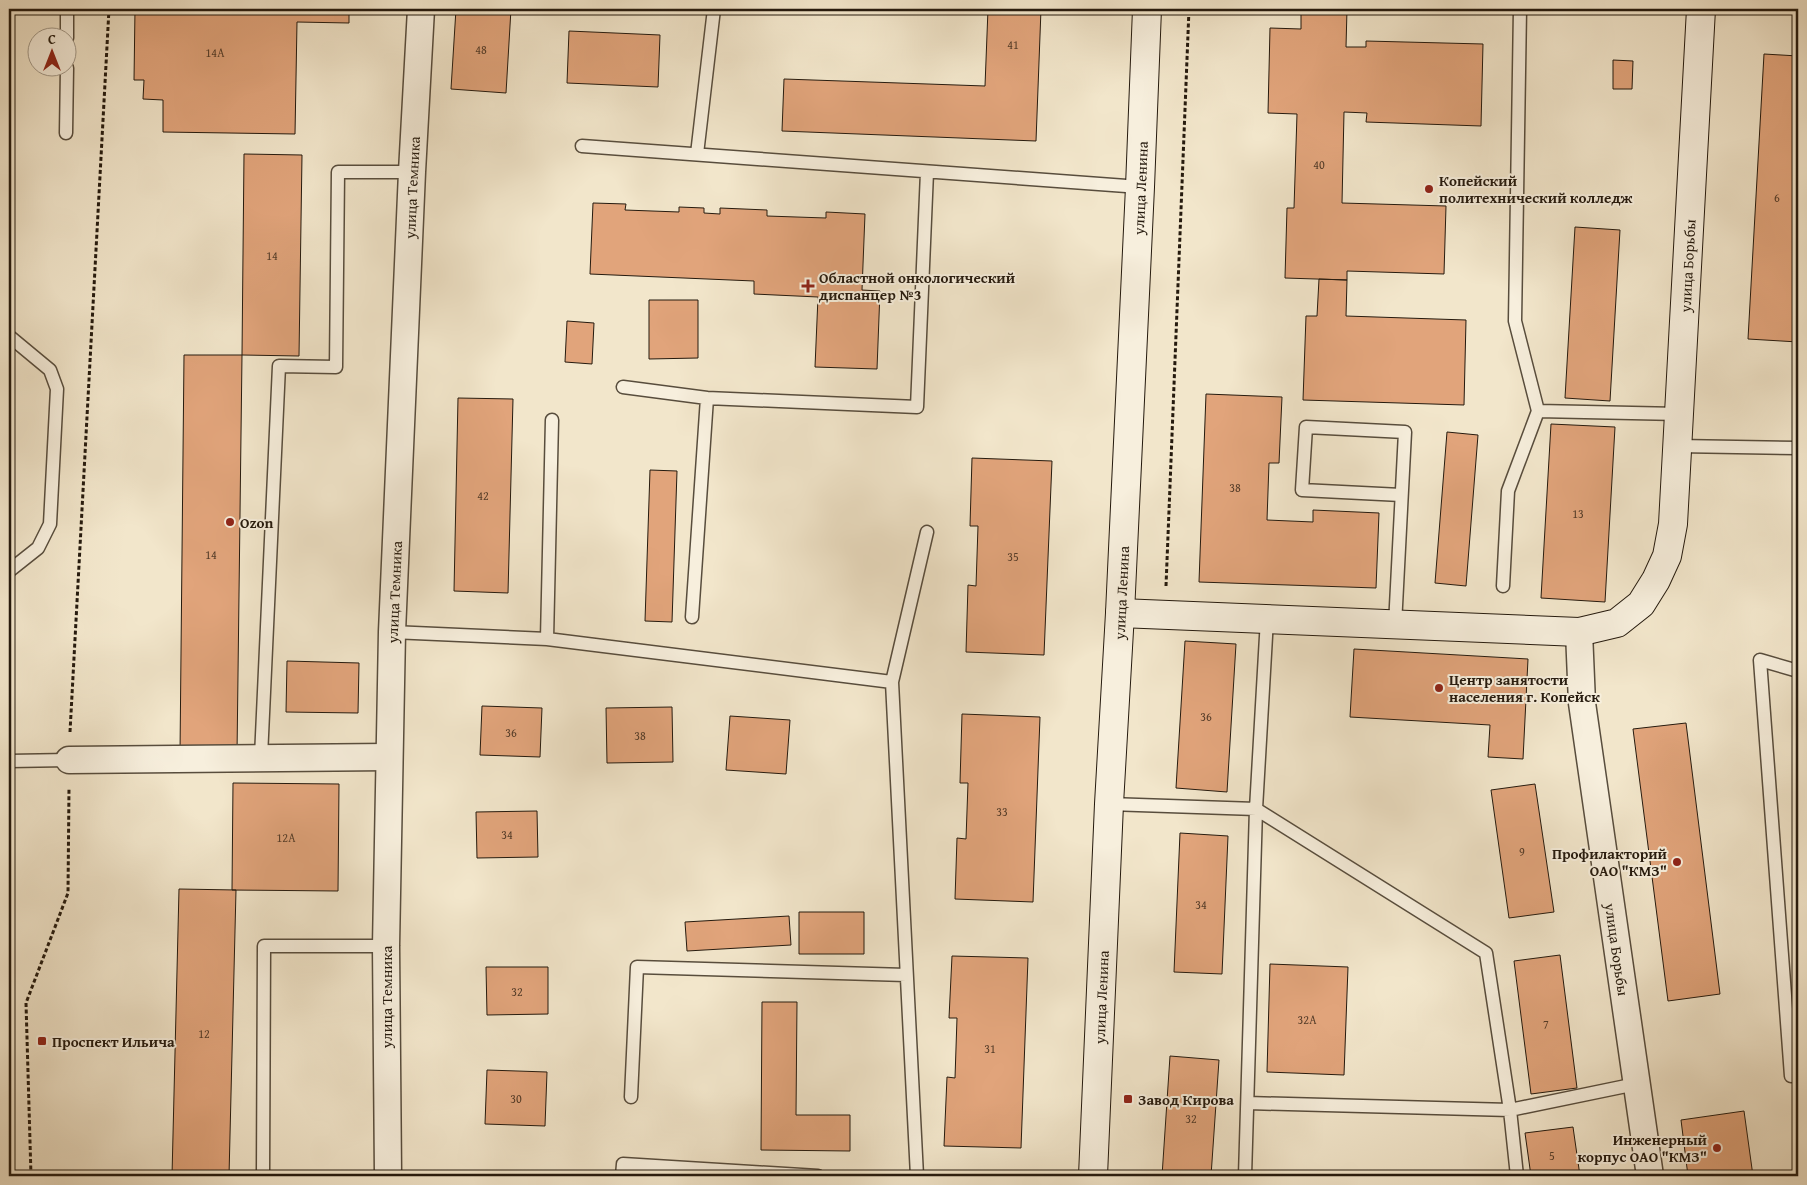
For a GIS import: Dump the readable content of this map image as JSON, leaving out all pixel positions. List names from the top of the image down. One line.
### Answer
{"streets":{"street":["улица Темника","улица Ленина","улица Борьбы"]},"crossings":[["улица Ленина","улица Борьбы"]],"places":{"other":["Копейский политехнический колледж","Ozon","Центр занятости населения г. Копейск","Профилакторий ОАО \"КМЗ\"","Инженерный корпус ОАО \"КМЗ\""],"health":["Областной онкологический диспанцер №3"],"transit":["Проспект Ильича","Завод Кирова"]},"house_numbers":["41","48","14А","40","6","14","38","42","13","14","35","36","36","38","33","34","12А","9","34","32","32А","7","12","31","30","32","5"],"north":"top"}
